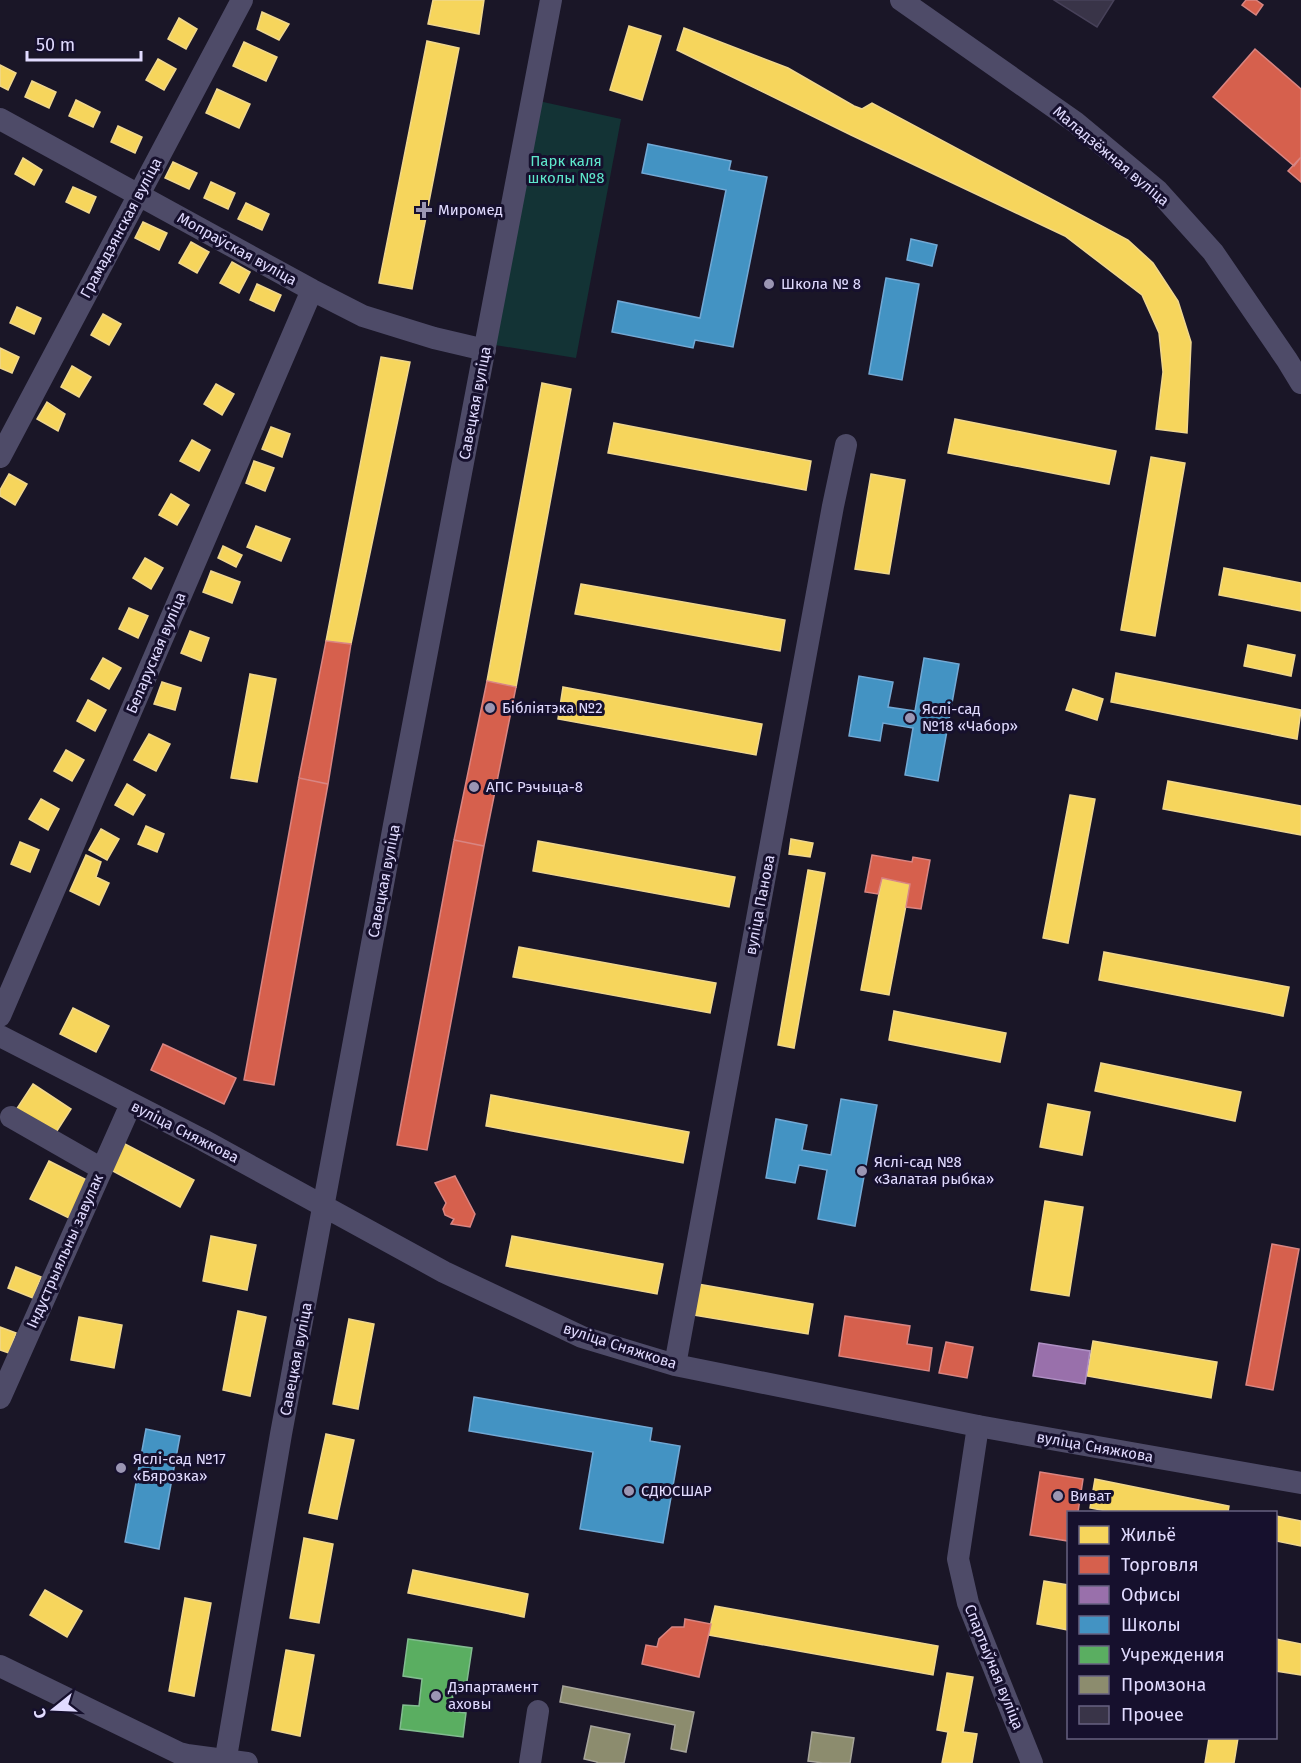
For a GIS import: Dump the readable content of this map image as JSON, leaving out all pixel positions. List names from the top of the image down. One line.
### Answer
{"streets":{"street":["Маладзёжная вуліца","Грамадзянская вуліца","Мопраўская вуліца","Савецкая вуліца","Беларуская вуліца","вуліца Панова","вуліца Сняжкова","Індустрыяльны завулак","Спартыўная вуліца"]},"crossings":[["Грамадзянская вуліца","Мопраўская вуліца"],["Мопраўская вуліца","Савецкая вуліца"],["Мопраўская вуліца","Беларуская вуліца"],["Савецкая вуліца","вуліца Сняжкова"],["вуліца Панова","вуліца Сняжкова"],["вуліца Сняжкова","Індустрыяльны завулак"],["вуліца Сняжкова","Спартыўная вуліца"]],"parks":["Парк каля школы №8"],"places":{"health":["Миромед"],"other":["Школа № 8","Бібліятэка №2","Яслі-сад №18 «Чабор»","АПС Рэчыца-8","Яслі-сад №8 «Залатая рыбка»","Яслі-сад №17 «Бярозка»","СДЮСШАР","Виват","Дэпартамент аховы"]},"legend":["Жильё","Торговля","Офисы","Школы","Учреждения","Промзона","Прочее"],"scale_bar":"50 m","north":"left"}
